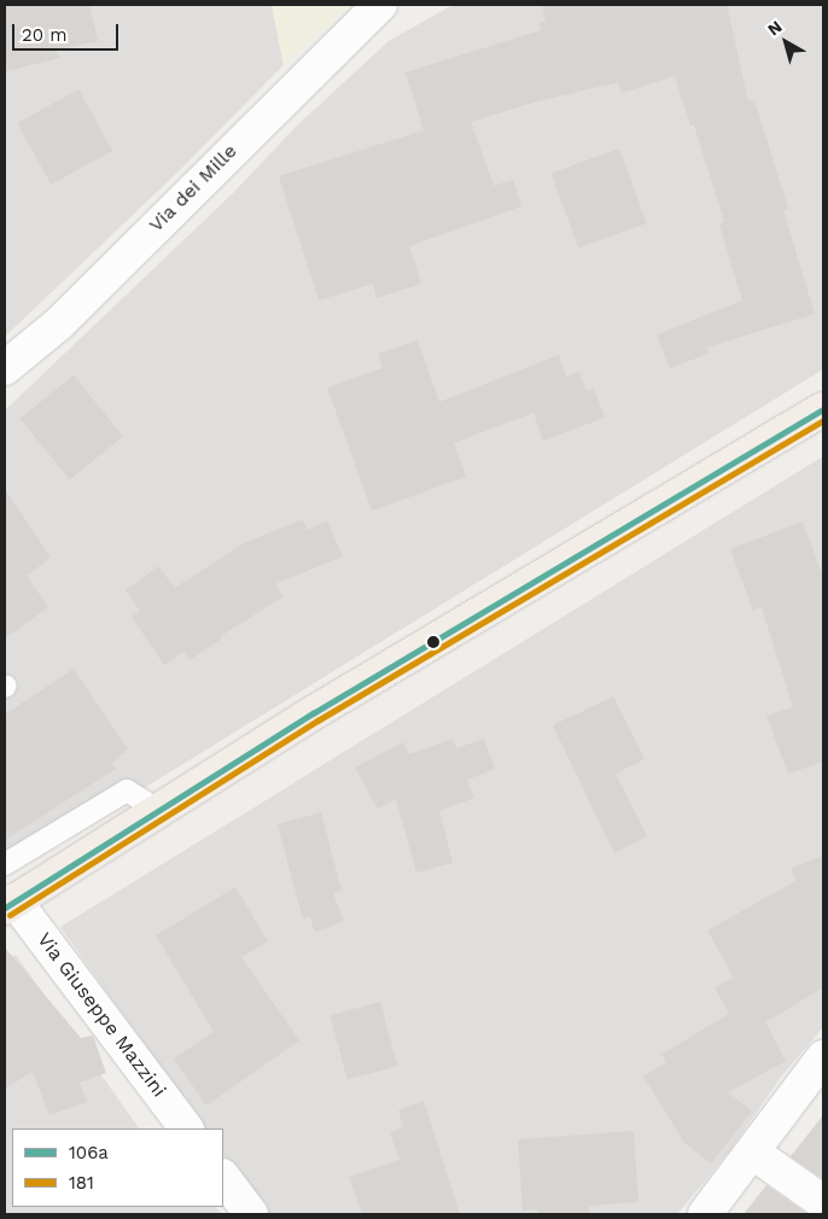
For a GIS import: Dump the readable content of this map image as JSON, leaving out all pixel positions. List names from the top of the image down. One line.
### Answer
{"streets":{"street":["Via dei Mille","Via Giuseppe Mazzini"]},"lines":["transit line 106a","transit line 181"],"legend":["106a","181"],"scale_bar":"20 m","north":"top left"}
